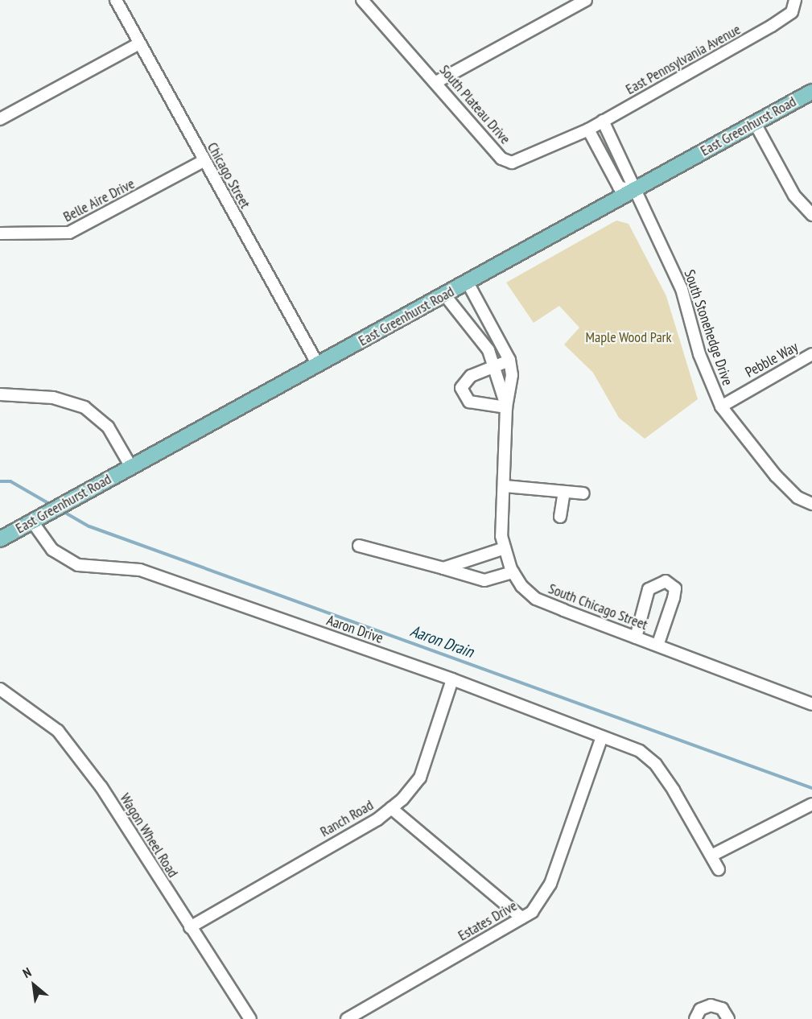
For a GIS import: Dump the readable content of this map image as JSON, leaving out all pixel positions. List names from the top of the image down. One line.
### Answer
{"streets":{"main road":["East Greenhurst Road"],"street":["East Pennsylvania Avenue","South Plateau Drive","Chicago Street","Belle Aire Drive","South Stonehedge Drive","Pebble Way","South Chicago Street","Aaron Drive","Ranch Road","Wagon Wheel Road","Estates Drive"]},"crossings":[["East Pennsylvania Avenue","South Plateau Drive"],["East Pennsylvania Avenue","South Stonehedge Drive"],["South Plateau Drive","South Stonehedge Drive"],["East Greenhurst Road","Chicago Street"],["East Greenhurst Road","South Stonehedge Drive"],["East Greenhurst Road","South Chicago Street"],["East Greenhurst Road","Aaron Drive"],["Chicago Street","Belle Aire Drive"],["South Stonehedge Drive","Pebble Way"],["Aaron Drive","Ranch Road"],["Aaron Drive","Estates Drive"],["Ranch Road","Wagon Wheel Road"]],"water":["Aaron Drain"],"parks":["Maple Wood Park"],"north":"top left"}
